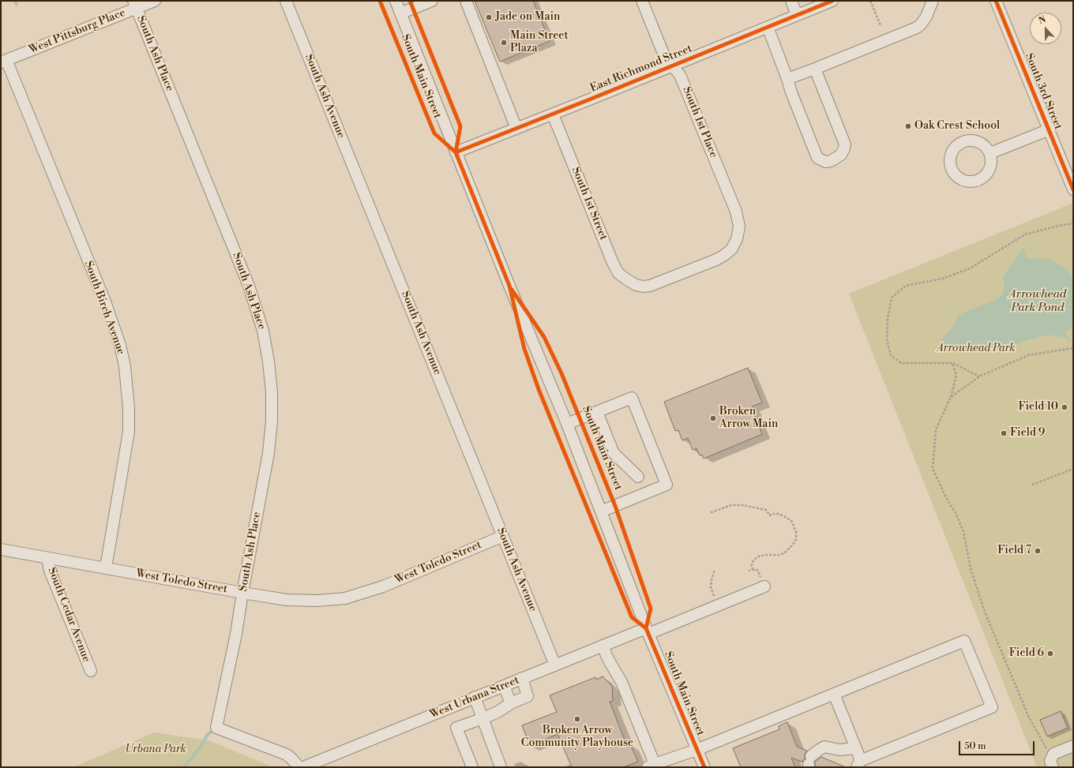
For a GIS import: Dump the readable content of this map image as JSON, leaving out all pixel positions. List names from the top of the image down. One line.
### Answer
{"streets":{"street":["West Pittsburg Place","South Ash Place","East Richmond Street","South Main Street","South 3rd Street","South Ash Avenue","South 1st Place","South 1st Street","South Birch Avenue","West Toledo Street","South Cedar Avenue","West Urbana Street"]},"crossings":[["West Pittsburg Place","South Ash Place"],["West Pittsburg Place","South Birch Avenue"],["South Ash Place","West Toledo Street"],["East Richmond Street","South Main Street"],["East Richmond Street","South 1st Place"],["East Richmond Street","South 1st Street"],["South Main Street","West Urbana Street"],["South Ash Avenue","West Toledo Street"],["South Ash Avenue","West Urbana Street"],["South 1st Place","South 1st Street"],["South Birch Avenue","West Toledo Street"],["West Toledo Street","South Cedar Avenue"]],"water":["Arrowhead Park Pond"],"parks":["Arrowhead Park","Urbana Park"],"places":["Jade on Main","Main Street Plaza","Oak Crest School","Field 10","Broken Arrow Main","Field 9","Field 7","Field 6","Broken Arrow Community Playhouse"],"scale_bar":"50 m","north":"top"}
